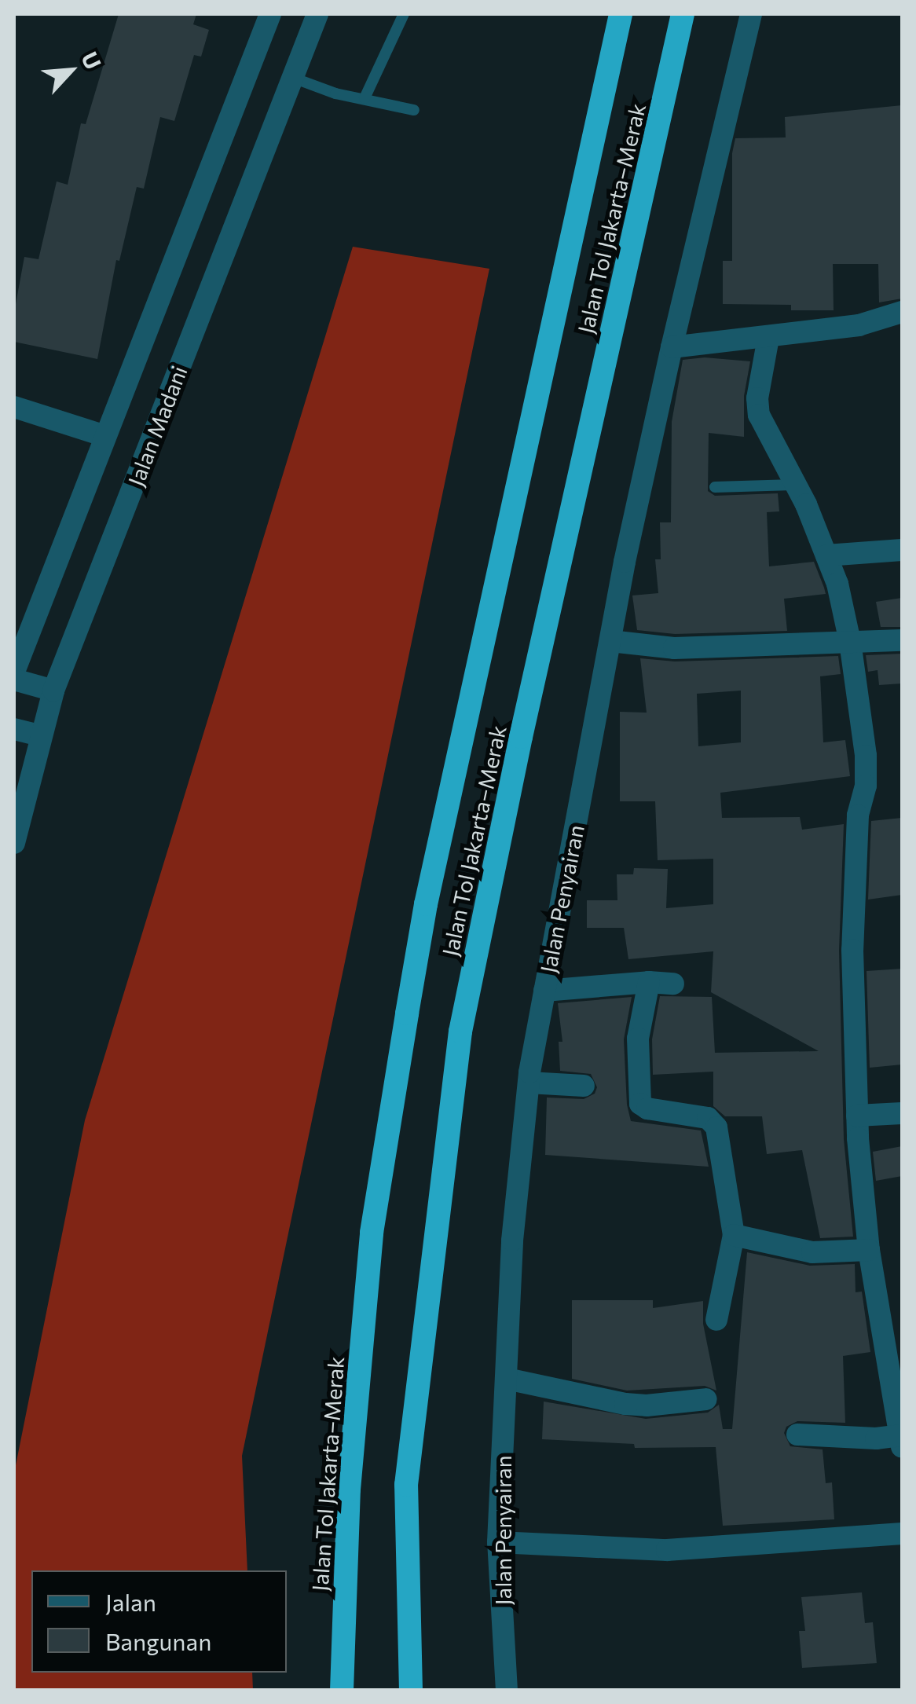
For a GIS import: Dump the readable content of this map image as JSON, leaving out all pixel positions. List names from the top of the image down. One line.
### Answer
{"streets":{"highway":["Jalan Tol Jakarta–Merak"],"street":["Jalan Madani","Jalan Penyairan"]},"legend":["Jalan","Bangunan"],"north":"top right"}
